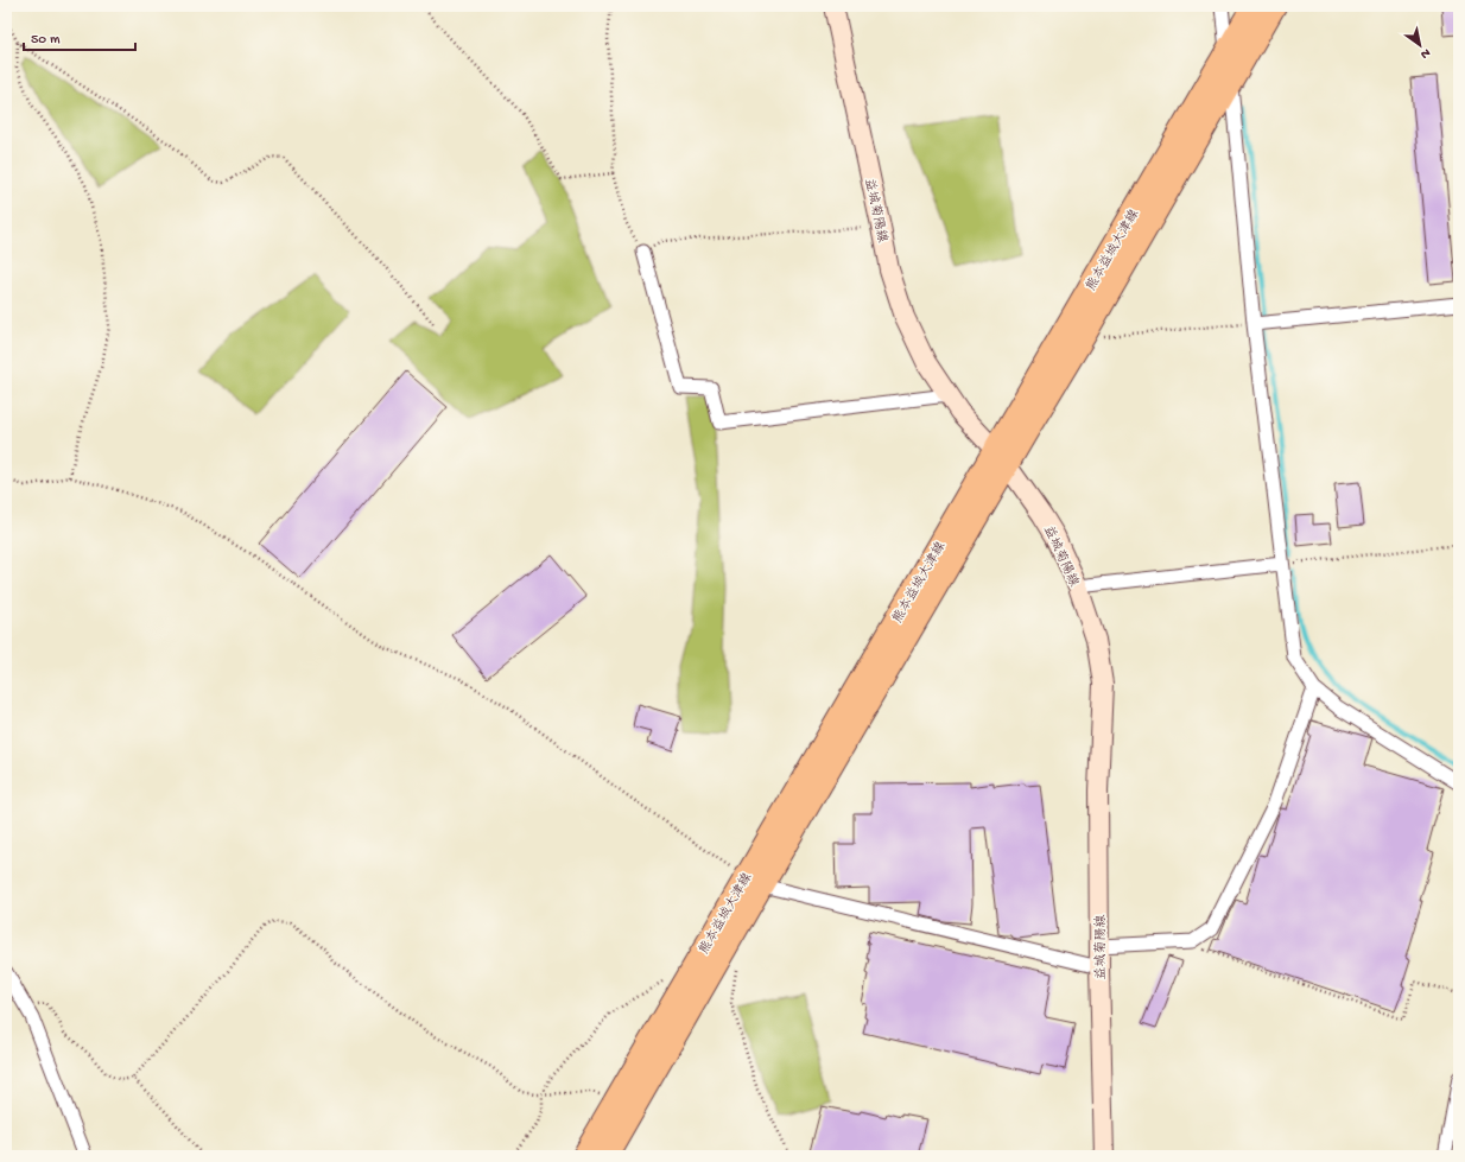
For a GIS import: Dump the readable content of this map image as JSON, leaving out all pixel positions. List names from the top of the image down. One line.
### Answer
{"streets":{"main road":["益城菊陽線","熊本益城大津線"]},"crossings":[["益城菊陽線","熊本益城大津線"]],"scale_bar":"50 m","north":"bottom right"}
